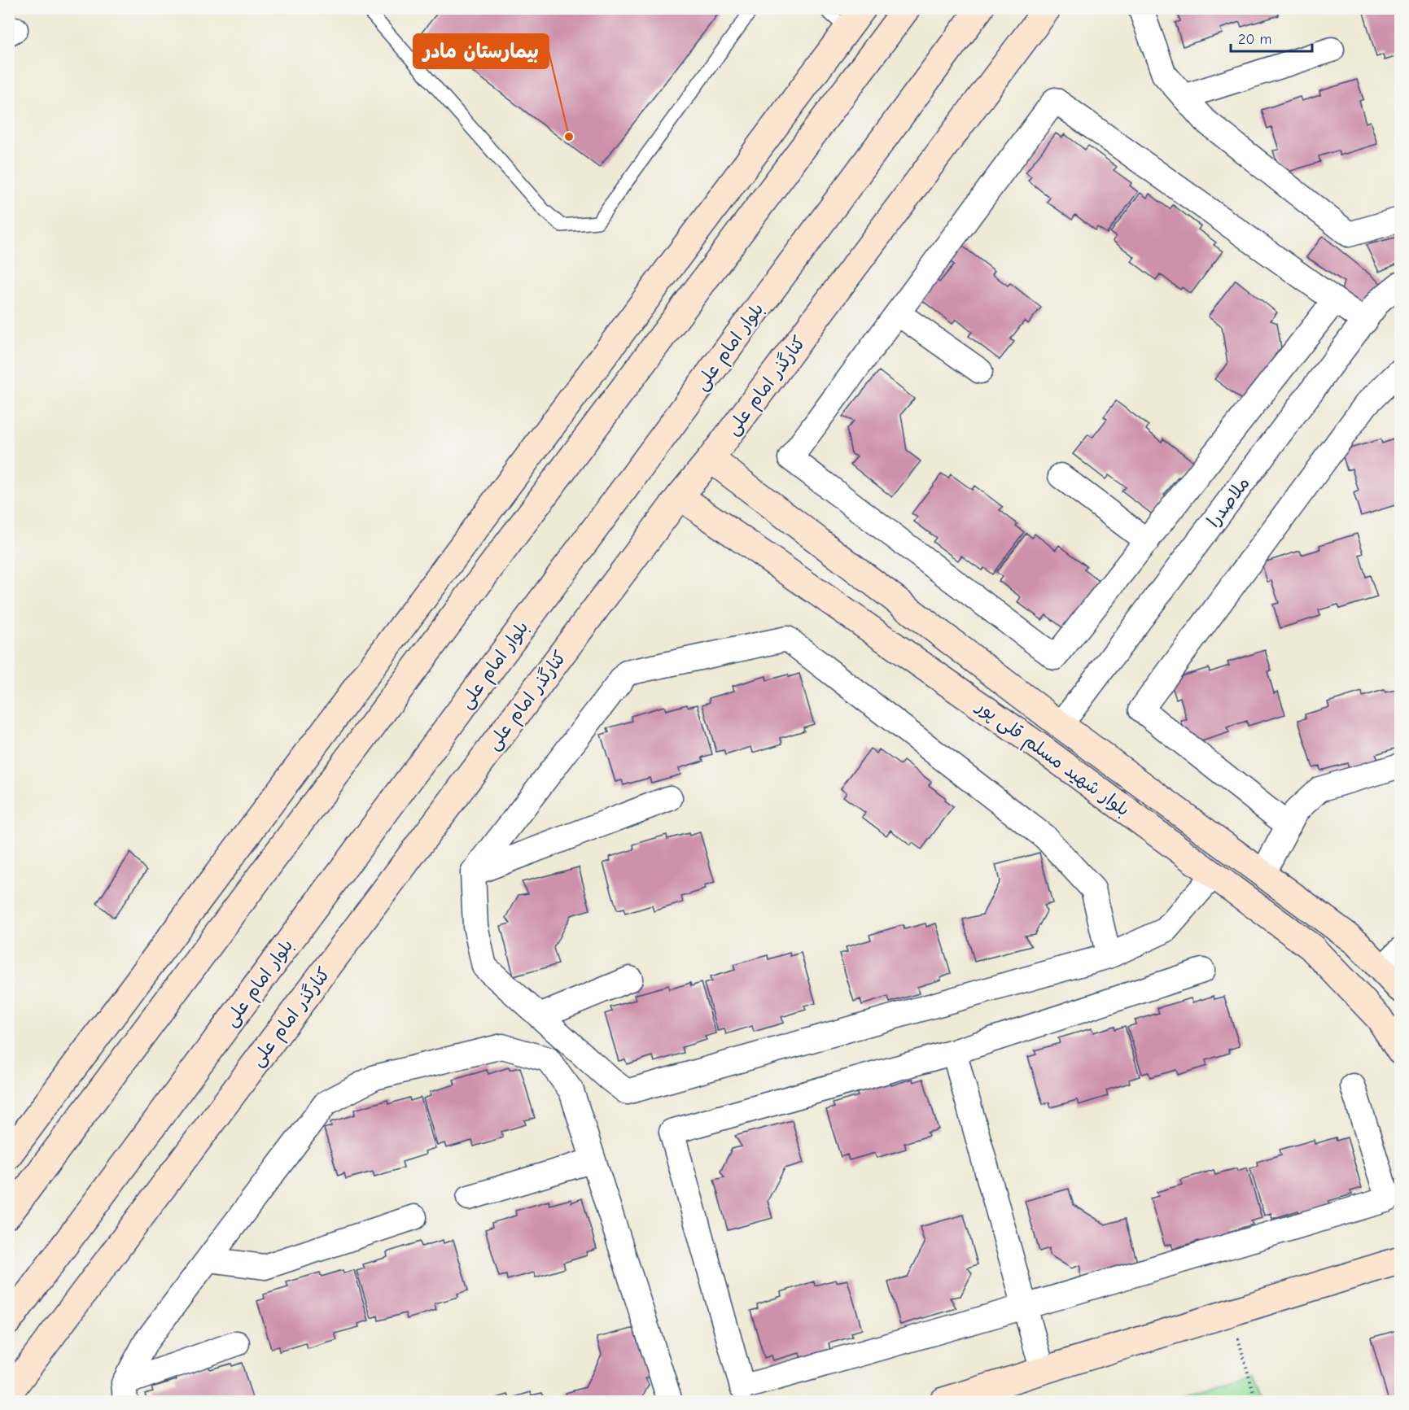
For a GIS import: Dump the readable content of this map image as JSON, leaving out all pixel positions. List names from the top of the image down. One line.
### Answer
{"streets":{"main road":["بلوار امام علی","کنارگذر امام علی","بلوار شهید مسلم قلی پور"],"street":["ملاصدرا"]},"crossings":[["کنارگذر امام علی","بلوار شهید مسلم قلی پور"],["ملاصدرا","بلوار شهید مسلم قلی پور"]],"places":["بیمارستان مادر"],"scale_bar":"20 m"}
